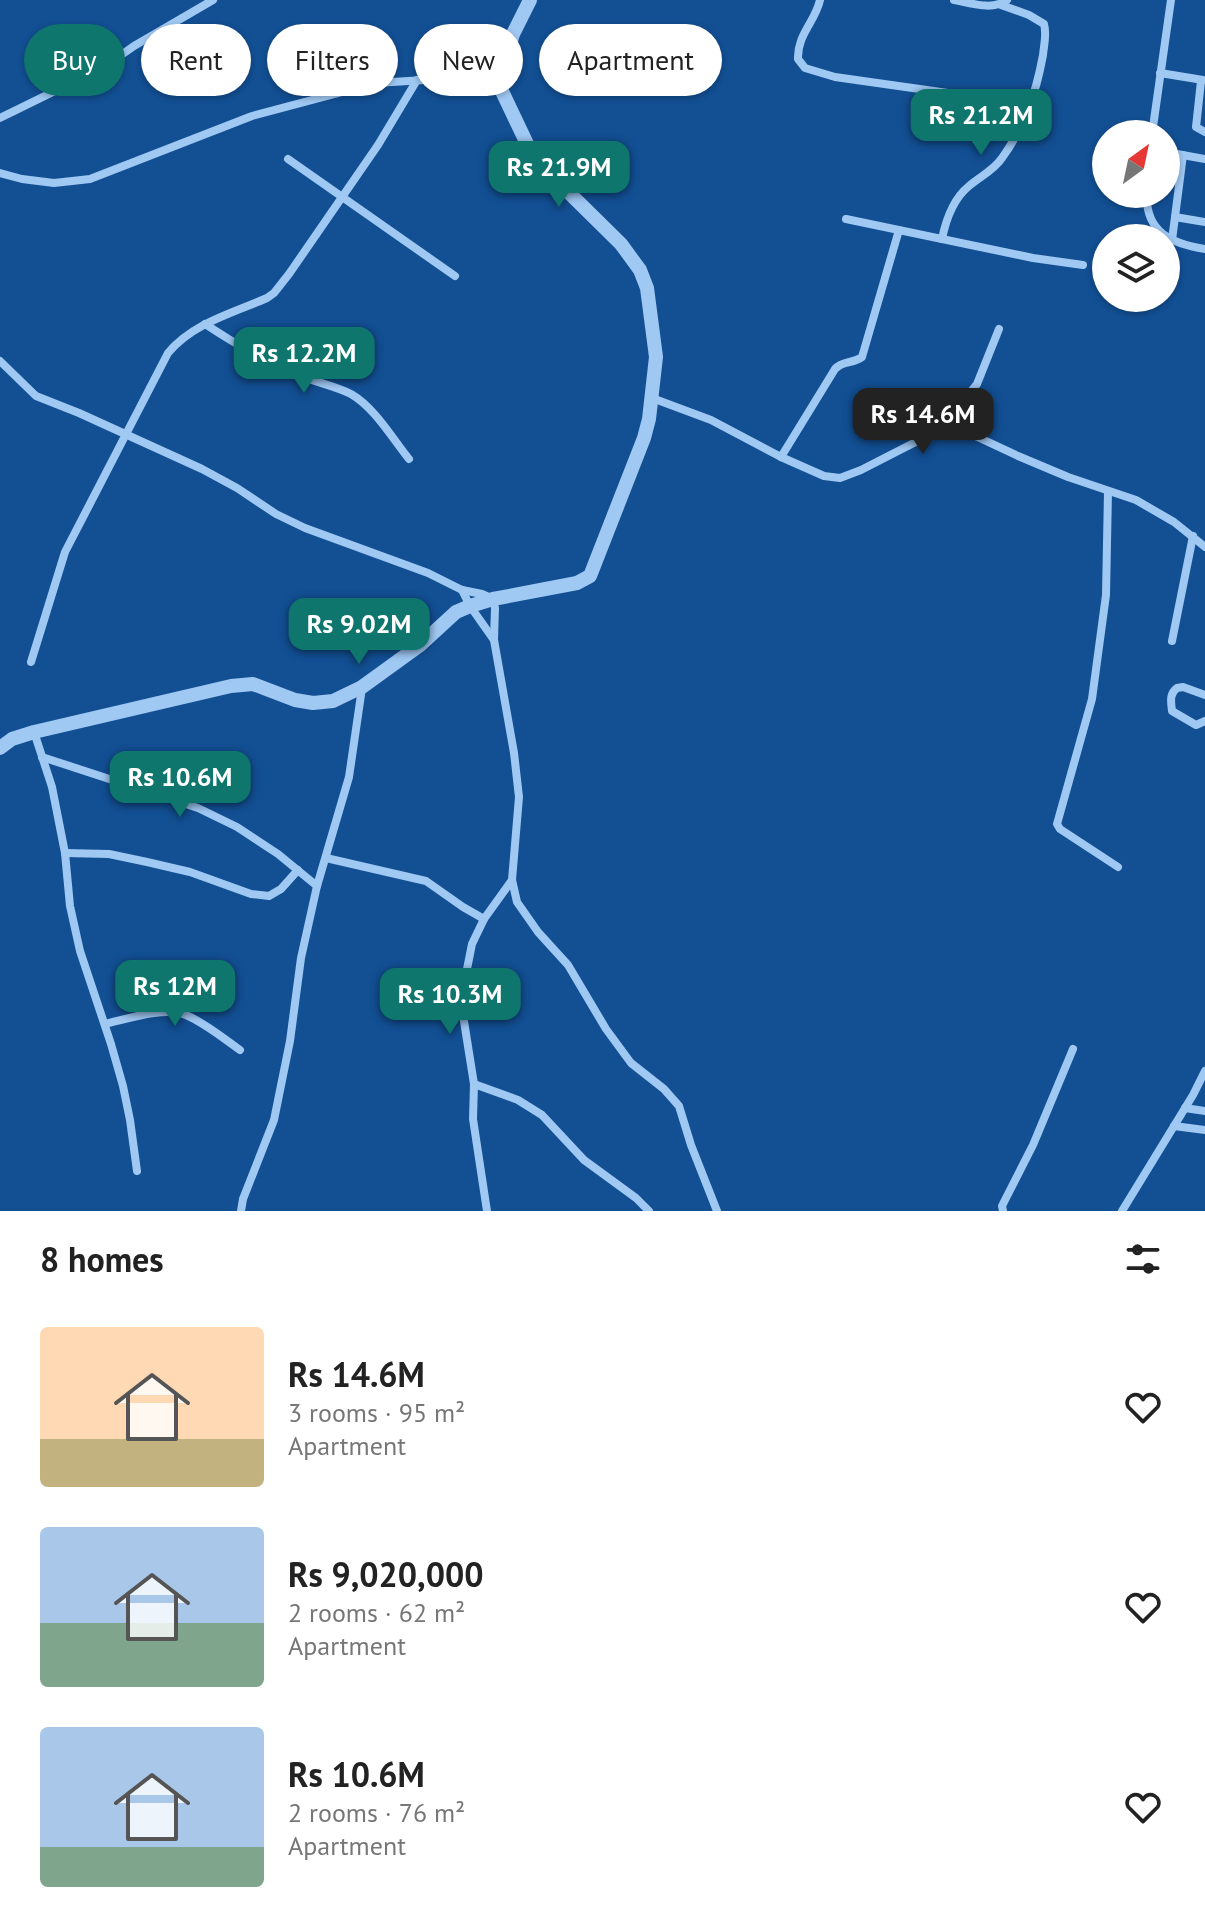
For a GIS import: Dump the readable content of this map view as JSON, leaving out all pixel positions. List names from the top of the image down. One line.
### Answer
{"north":"top right","page":{"chip":["Buy","Rent","Filters","New","Apartment"],"price":["Rs 21.2M","Rs 21.9M","Rs 12.2M","Rs 14.6M","Rs 9.02M","Rs 10.6M","Rs 12M","Rs 10.3M"],"heading":"8 homes","list":[{"name":"Rs 14.6M","note":"3 rooms · 95 m² · Apartment"},{"name":"Rs 9,020,000","note":"2 rooms · 62 m² · Apartment"},{"name":"Rs 10.6M","note":"2 rooms · 76 m² · Apartment"}]}}
